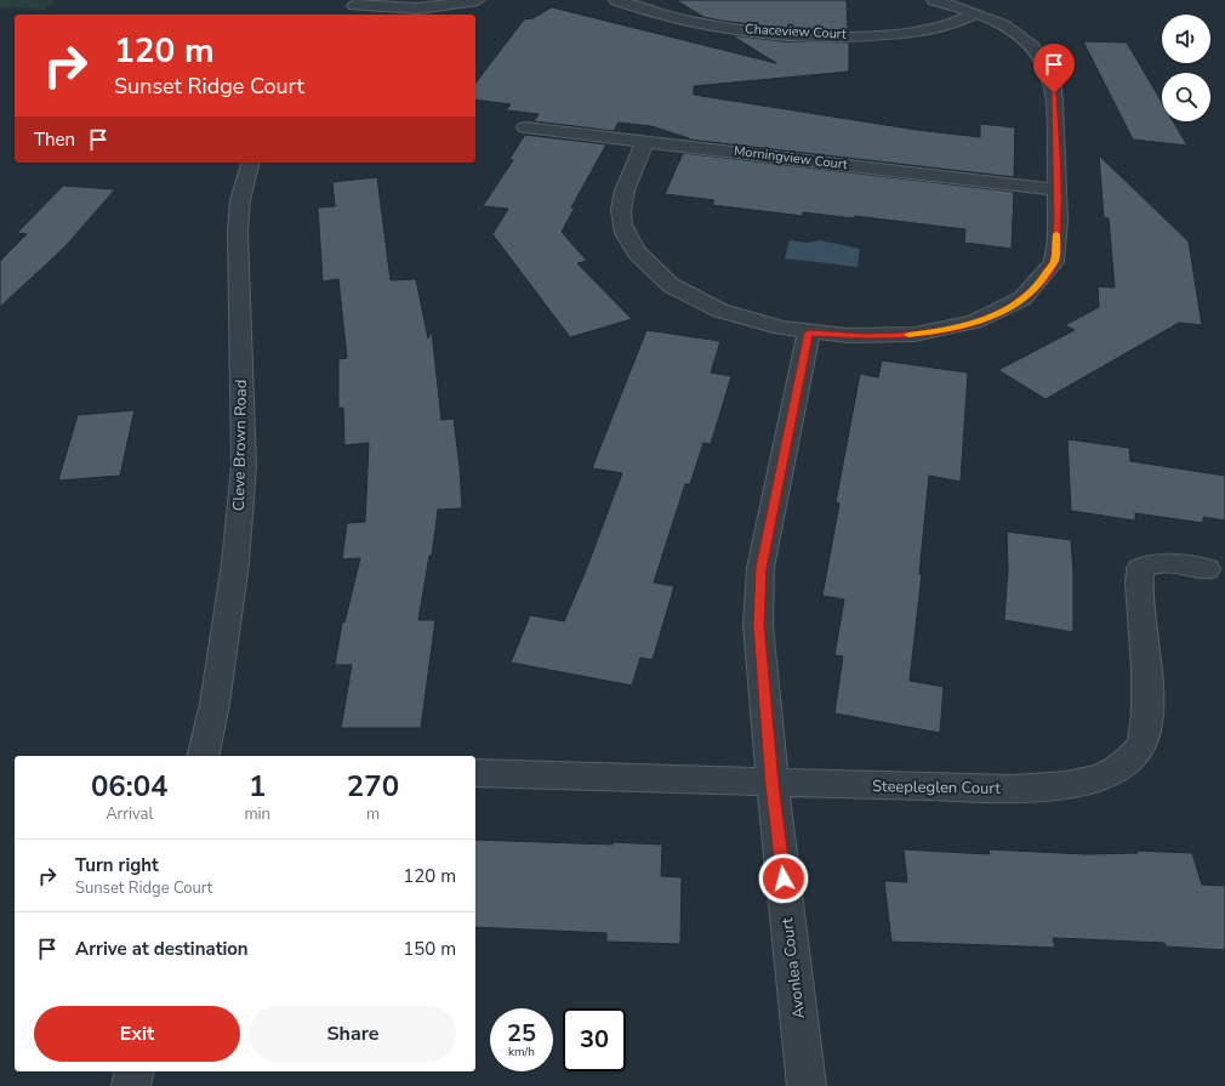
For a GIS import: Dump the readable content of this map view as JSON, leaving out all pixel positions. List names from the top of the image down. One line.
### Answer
{"streets":{"street":["Chaceview Court","Morningview Court","Cleve Brown Road","Steepleglen Court","Avonlea Court"]},"crossings":[["Steepleglen Court","Avonlea Court"]],"page":{"turn":["120 m","Sunset Ridge Court"],"then":"Then","eta":["06:04","Arrival","1","min","270","m"],"list":[{"name":"Turn right","note":"Sunset Ridge Court","value":"120 m"},{"name":"Arrive at destination","value":"150 m"}],"buttons":["Exit","Share"],"speed":"25 km/h","limit":"30"}}
